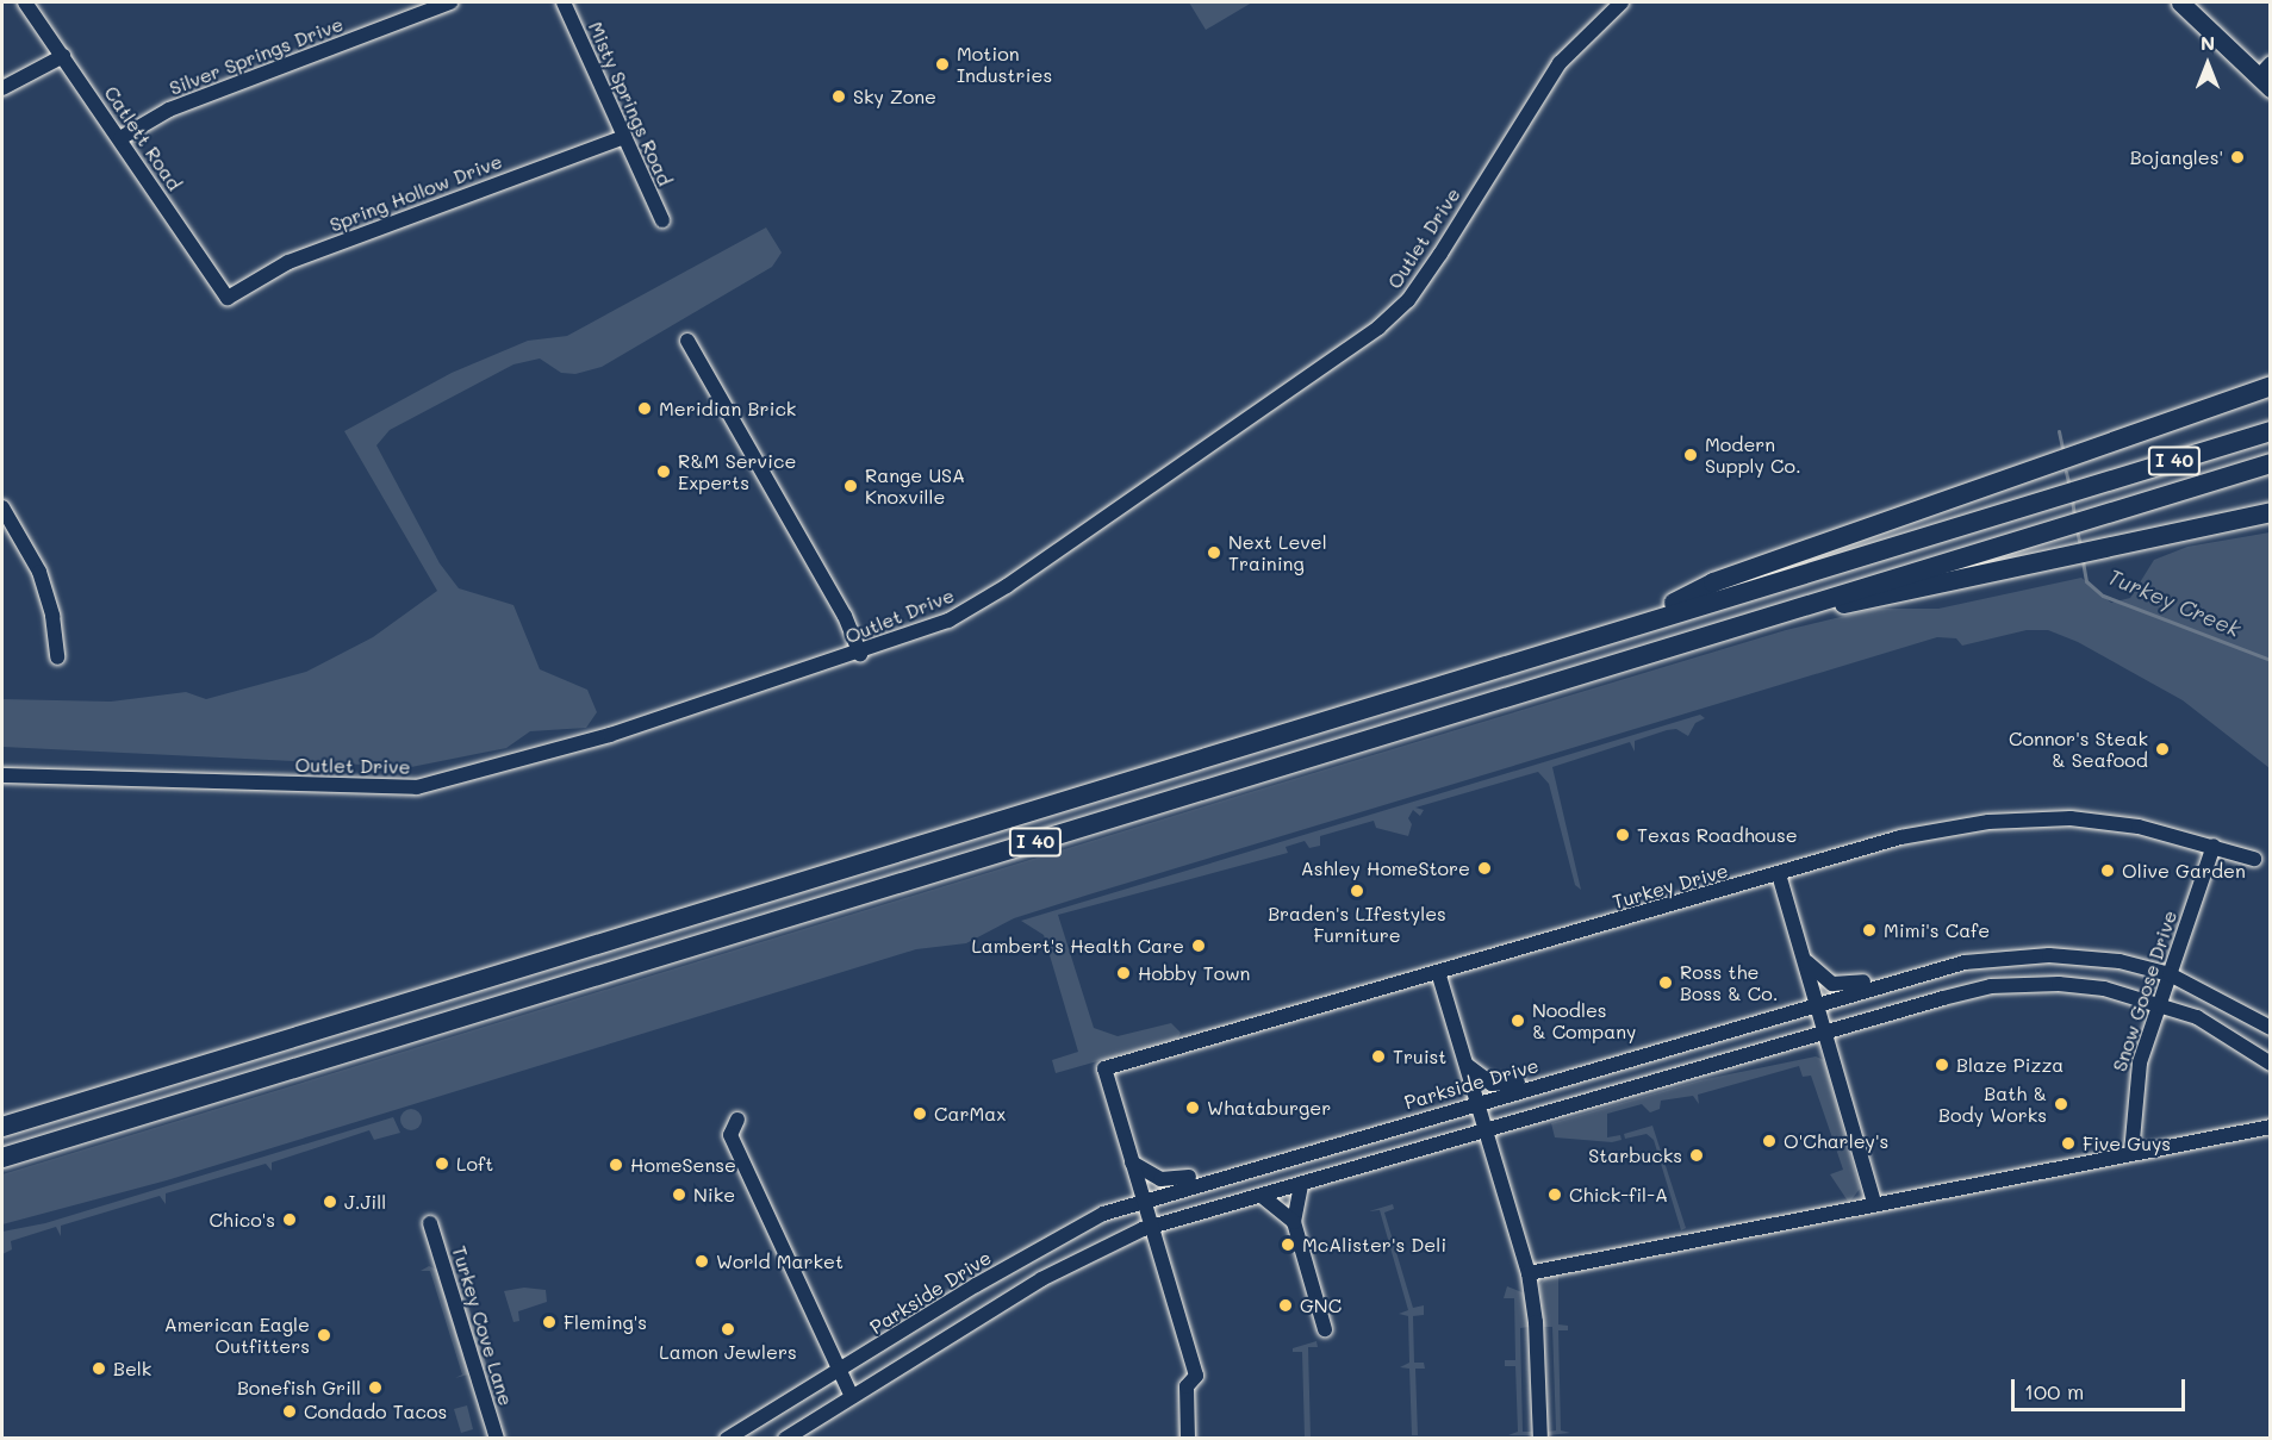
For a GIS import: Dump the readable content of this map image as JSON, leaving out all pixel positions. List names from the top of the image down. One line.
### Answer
{"streets":{"highway":["I 40"],"street":["Silver Springs Drive","Misty Springs Road","Catlett Road","Spring Hollow Drive","Outlet Drive","Turkey Drive","Snow Goose Drive","Parkside Drive","Turkey Cove Lane"]},"crossings":[["Silver Springs Drive","Catlett Road"],["Misty Springs Road","Spring Hollow Drive"],["Catlett Road","Spring Hollow Drive"],["Turkey Drive","Snow Goose Drive"],["Snow Goose Drive","Parkside Drive"]],"water":["Turkey Creek"],"places":["Motion Industries","Sky Zone","Bojangles'","Meridian Brick","Modern Supply Co.","R&M Service Experts","Range USA Knoxville","Next Level Training","Connor's Steak & Seafood","Texas Roadhouse","Ashley HomeStore","Olive Garden","Braden's LIfestyles Furniture","Mimi's Cafe","Lambert's Health Care","Hobby Town","Ross the Boss & Co.","Noodles & Company","Truist","Blaze Pizza","Bath & Body Works","Whataburger","CarMax","O'Charley's","Five Guys","Starbucks","Loft","HomeSense","Nike","Chick-fil-A","J.Jill","Chico's","McAlister's Deli","World Market","GNC","Fleming's","Lamon Jewlers","American Eagle Outfitters","Belk","Bonefish Grill","Condado Tacos"],"scale_bar":"100 m","north":"top"}
